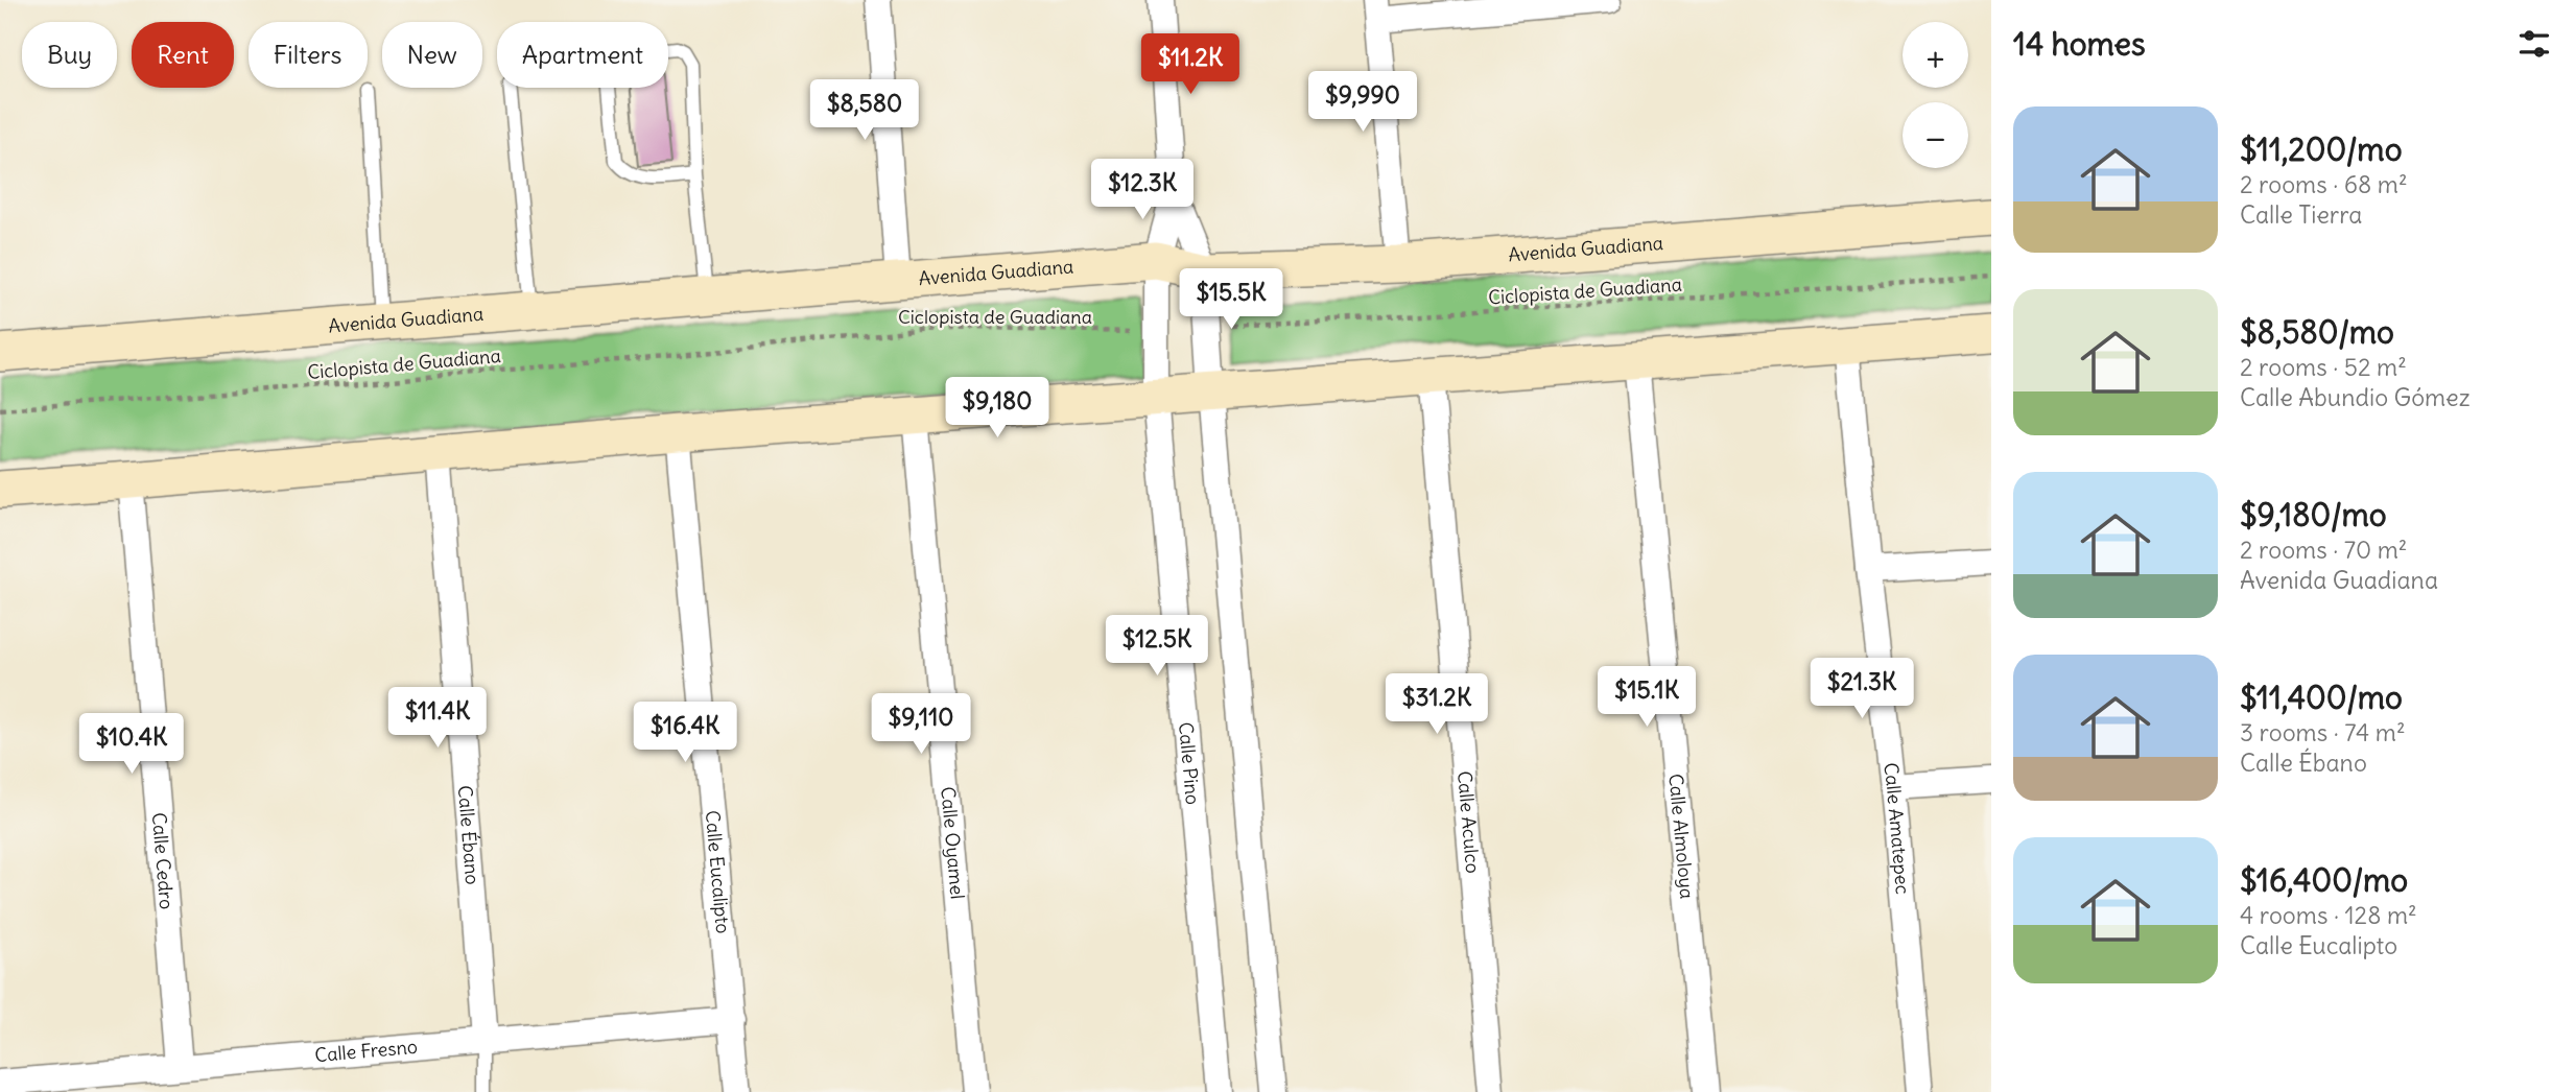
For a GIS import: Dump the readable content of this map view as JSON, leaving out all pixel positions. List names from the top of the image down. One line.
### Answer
{"streets":{"street":["Avenida Guadiana","Calle Pino","Calle Aculco","Calle Amatepec","Calle Ébano","Calle Almoloya","Calle Oyamel","Calle Cedro","Calle Eucalipto","Calle Fresno"],"path":["Ciclopista de Guadiana"]},"crossings":[["Avenida Guadiana","Calle Pino"],["Ciclopista de Guadiana","Calle Pino"],["Calle Ébano","Calle Fresno"],["Calle Cedro","Calle Fresno"],["Calle Eucalipto","Calle Fresno"]],"page":{"heading":"14 homes","map_buttons":["+","−"],"chip":["Buy","Rent","Filters","New","Apartment"],"price":["$11.2K","$9,990","$8,580","$12.3K","$15.5K","$9,180","$12.5K","$21.3K","$15.1K","$31.2K","$11.4K","$9,110","$16.4K","$10.4K"],"list":[{"name":"$11,200/mo","note":"2 rooms · 68 m² · Calle Tierra"},{"name":"$8,580/mo","note":"2 rooms · 52 m² · Calle Abundio Gómez"},{"name":"$9,180/mo","note":"2 rooms · 70 m² · Avenida Guadiana"},{"name":"$11,400/mo","note":"3 rooms · 74 m² · Calle Ébano"},{"name":"$16,400/mo","note":"4 rooms · 128 m² · Calle Eucalipto"}]}}
